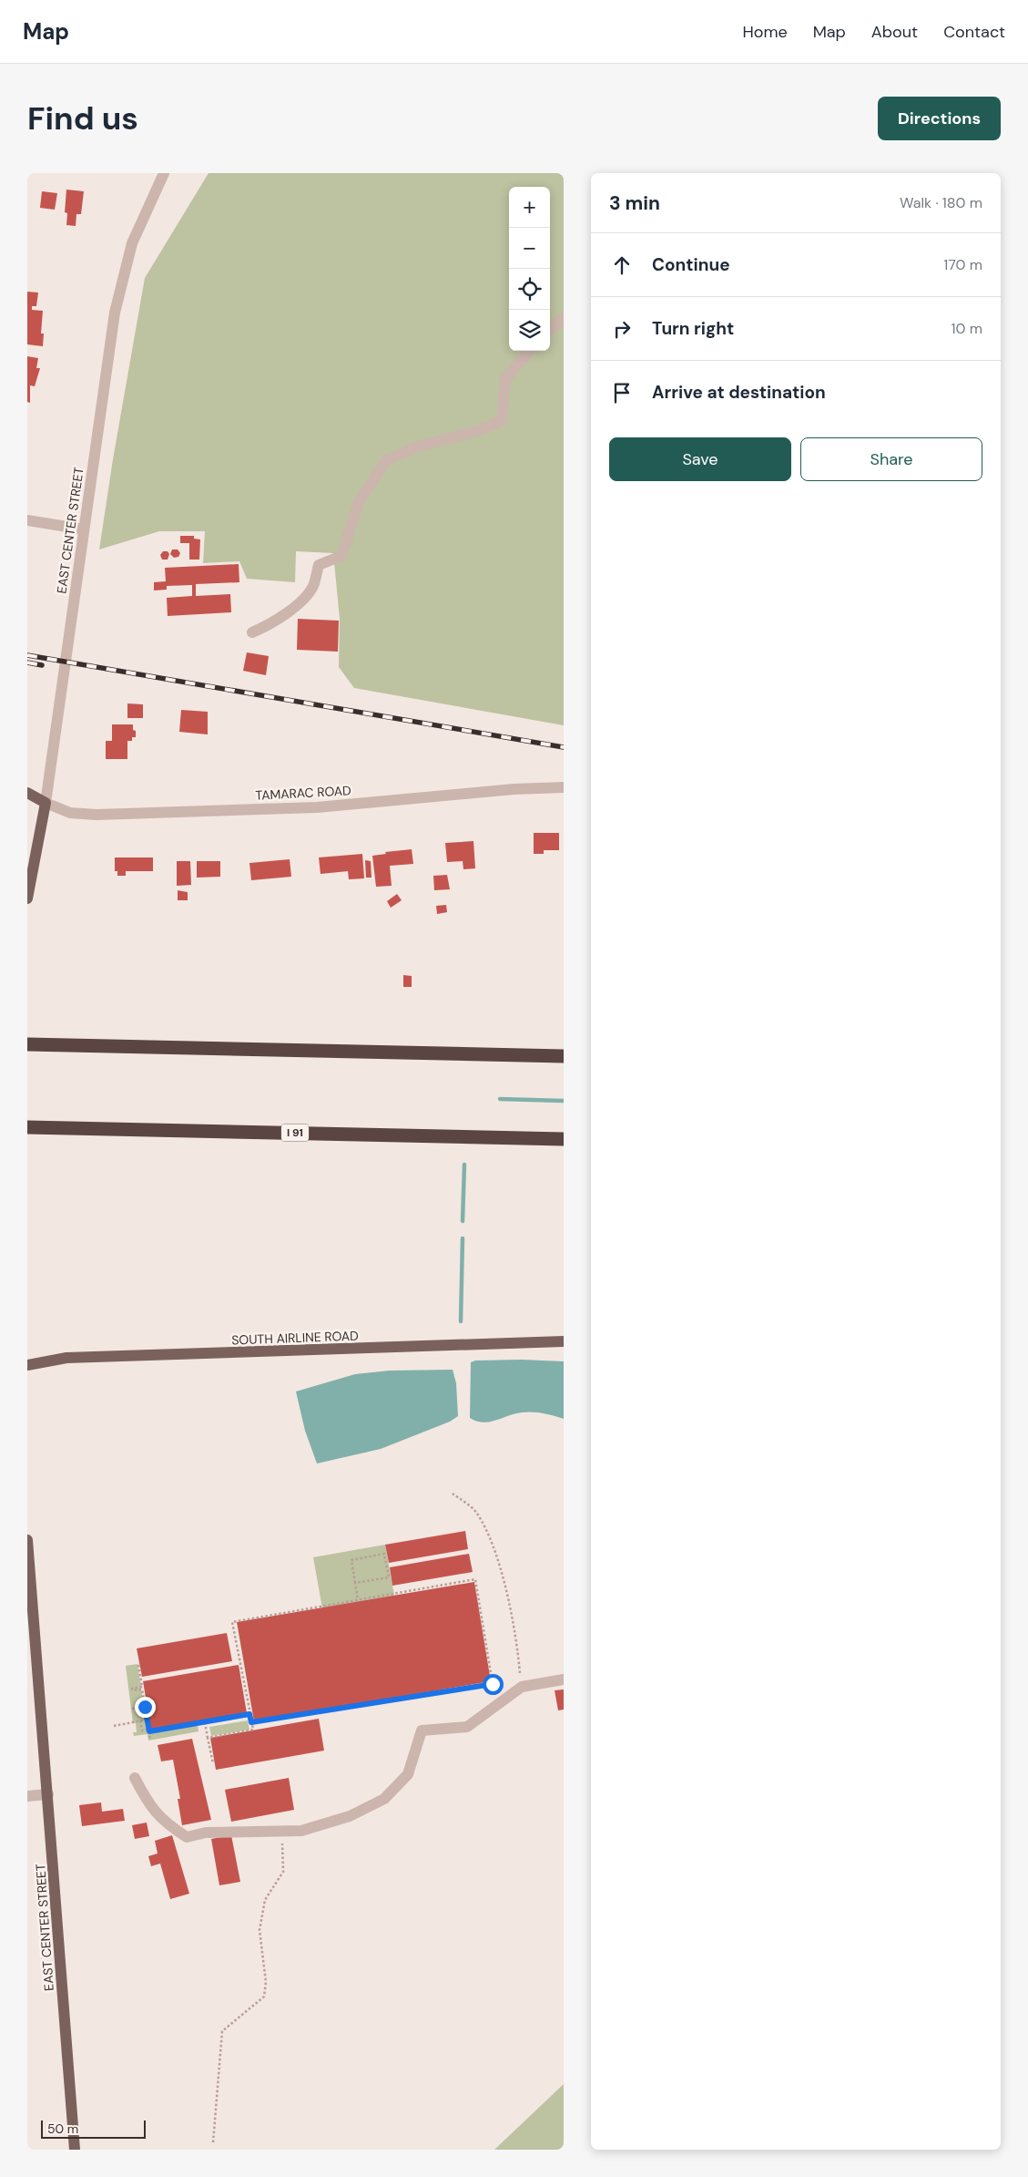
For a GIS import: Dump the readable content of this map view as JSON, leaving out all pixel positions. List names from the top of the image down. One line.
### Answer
{"streets":{"highway":["I 91"],"main road":["EAST CENTER STREET","SOUTH AIRLINE ROAD"],"street":["TAMARAC ROAD"]},"crossings":[["EAST CENTER STREET","TAMARAC ROAD"]],"scale_bar":"50 m","page":{"header":"Map","nav":["Home","Map","About","Contact"],"buttons":["Directions",["Save","Share"]],"title":"Find us","heading":["3 min","Walk · 180 m"],"map_buttons":["+","−"],"list":[["Continue","170 m"],["Turn right","10 m"],"Arrive at destination"],"scale":"50 m"}}
